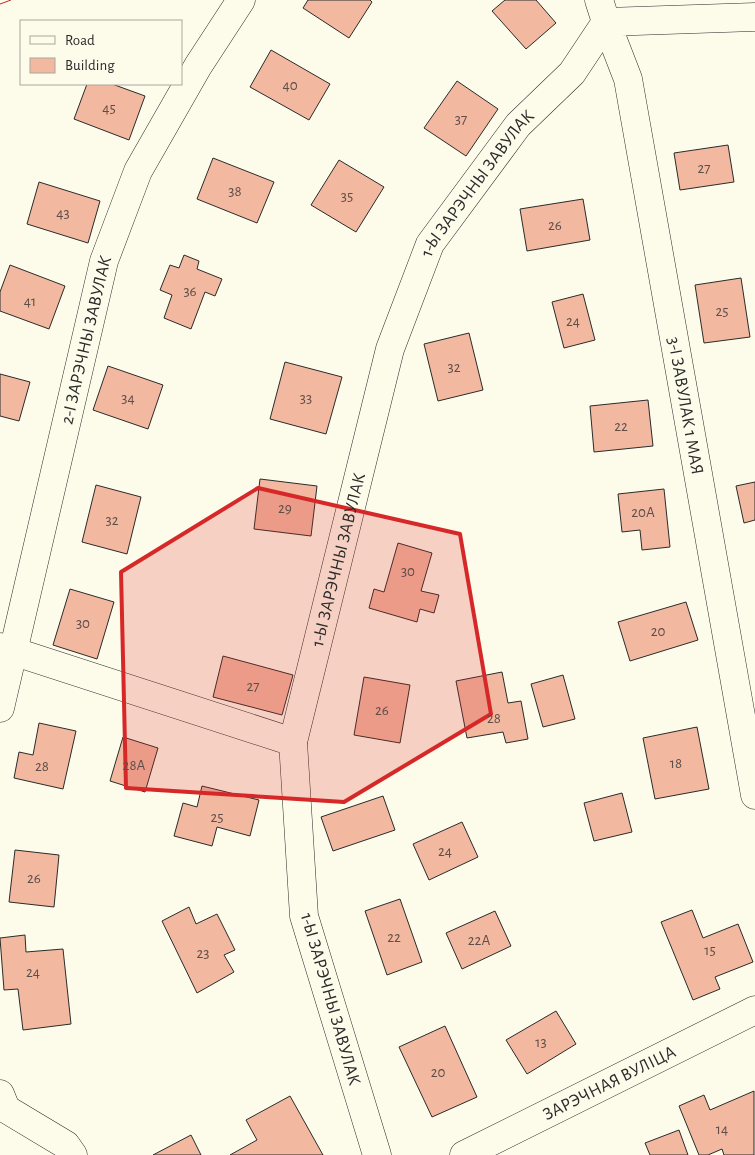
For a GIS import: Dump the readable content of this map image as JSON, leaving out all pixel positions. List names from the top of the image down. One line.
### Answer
{"streets":{"street":["1-Ы ЗАРЭЧНЫ ЗАВУЛАК","2-І ЗАРЭЧНЫ ЗАВУЛАК","3-І ЗАВУЛАК 1 МАЯ","ЗАРЭЧНАЯ ВУЛІЦА"]},"crossings":[["1-Ы ЗАРЭЧНЫ ЗАВУЛАК","3-І ЗАВУЛАК 1 МАЯ"]],"house_numbers":["40","45","37","27","38","35","43","26","36","41","25","24","32","34","33","22","29","20А","32","30","30","20","27","26","28","18","28А","28","25","24","26","22","22А","15","23","24","13","20","14"],"legend":["Road","Building"]}
